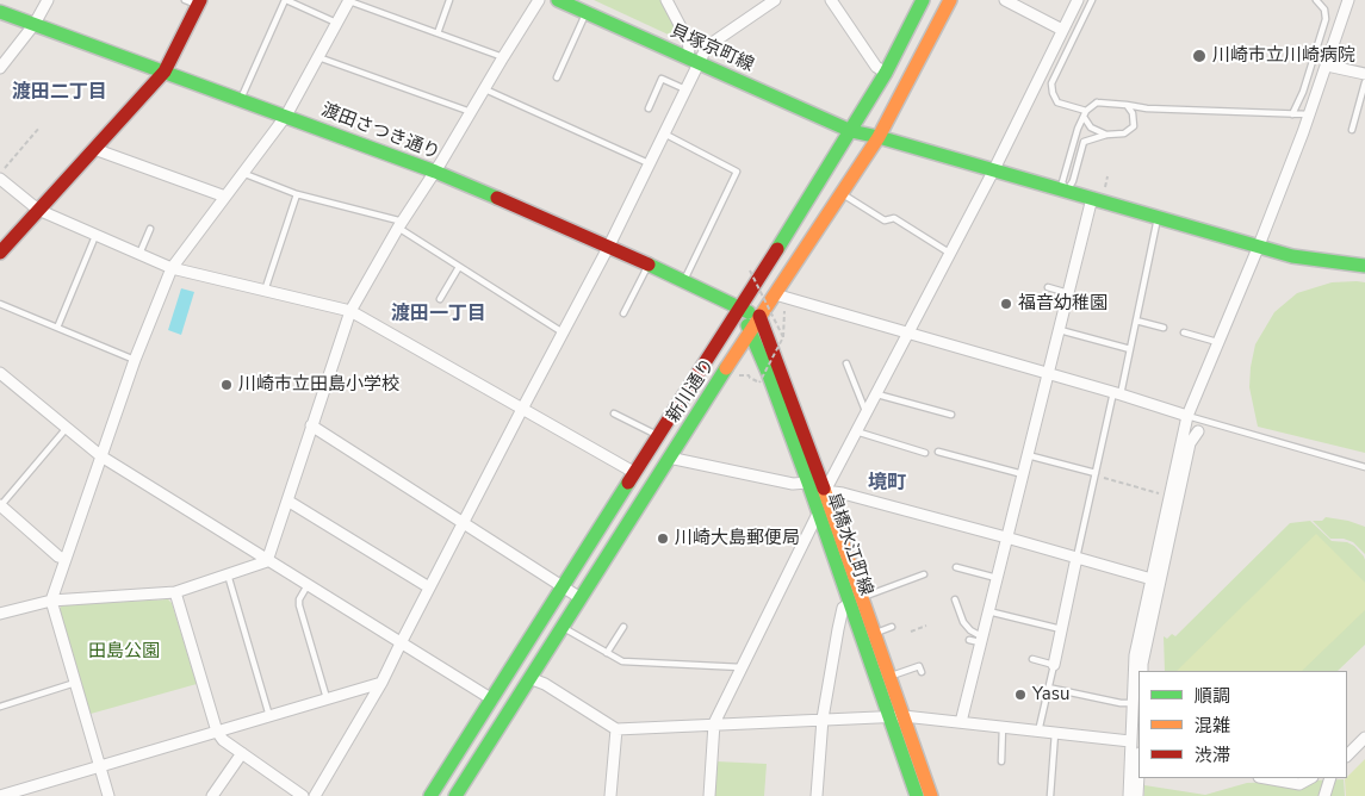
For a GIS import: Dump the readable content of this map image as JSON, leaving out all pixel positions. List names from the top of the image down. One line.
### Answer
{"streets":{"street":["貝塚京町線","渡田さつき通り","新川通り","皐橋水江町線"]},"crossings":[["貝塚京町線","新川通り"],["渡田さつき通り","新川通り"],["渡田さつき通り","皐橋水江町線"],["新川通り","皐橋水江町線"]],"districts":["渡田二丁目","渡田一丁目","境町"],"parks":["田島公園"],"places":["川崎市立川崎病院","福音幼稚園","川崎市立田島小学校","川崎大島郵便局","Yasu"],"legend":["順調","混雑","渋滞"]}
